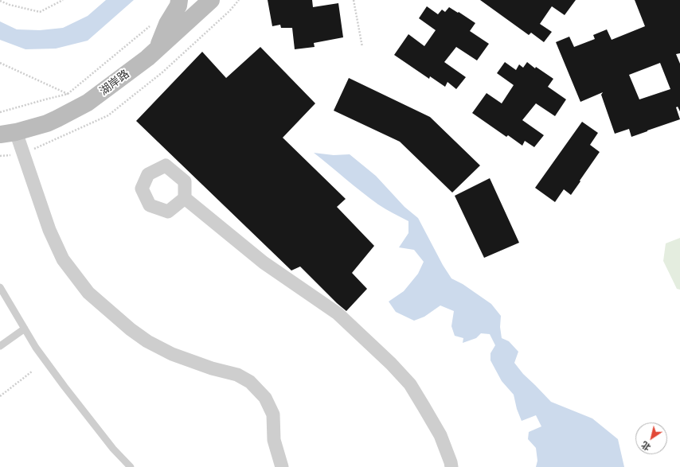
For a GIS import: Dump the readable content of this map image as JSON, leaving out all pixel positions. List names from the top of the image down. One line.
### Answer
{"streets":{"street":["湖岸路"]},"north":"bottom left"}
